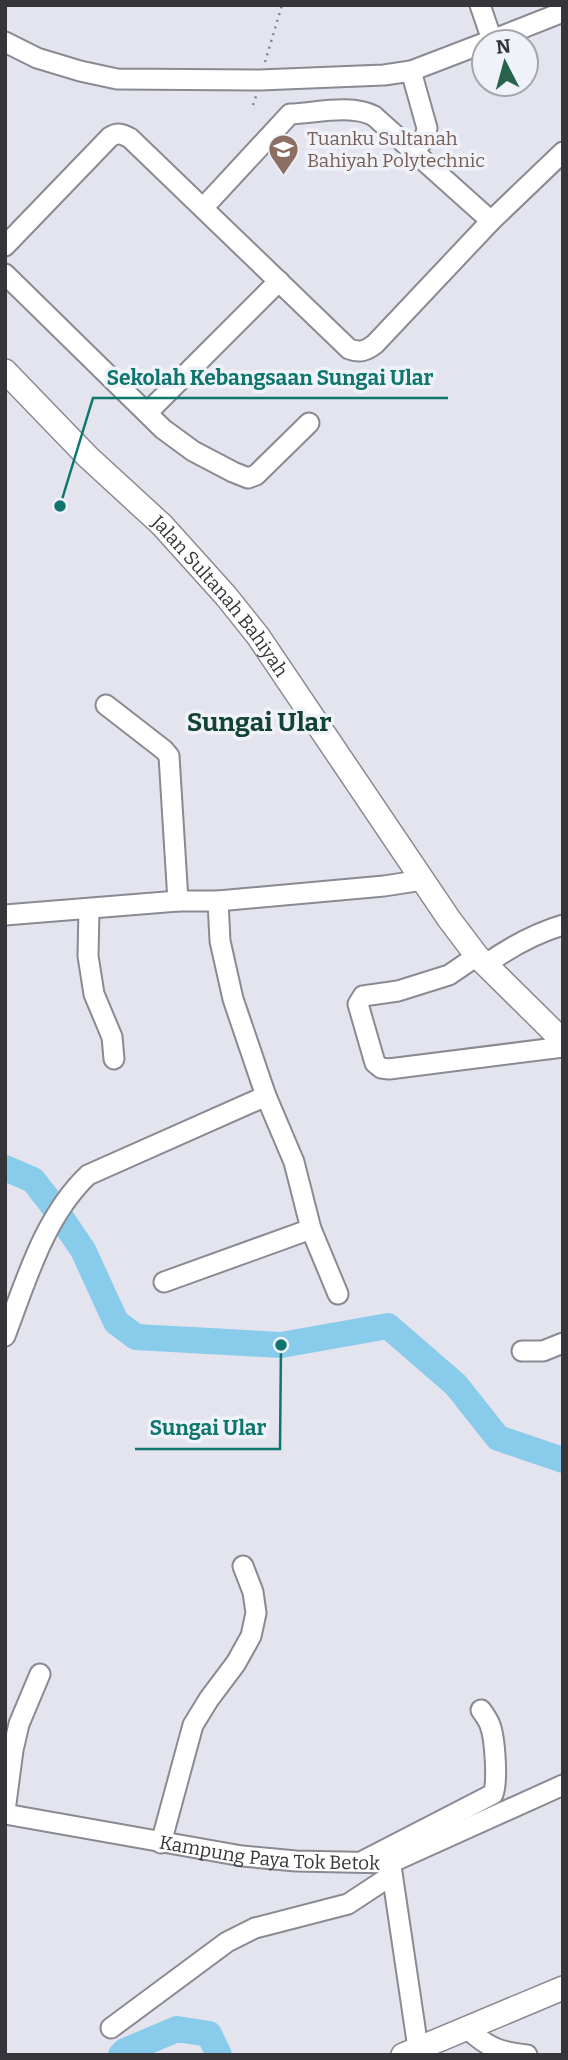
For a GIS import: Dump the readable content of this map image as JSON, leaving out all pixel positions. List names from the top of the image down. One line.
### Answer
{"streets":{"main road":["Jalan Sultanah Bahiyah"],"street":["Kampung Paya Tok Betok"]},"districts":["Sungai Ular"],"places":{"school or university":["Tuanku Sultanah Bahiyah Polytechnic"],"other":["Sekolah Kebangsaan Sungai Ular","Sungai Ular"]},"north":"top"}
